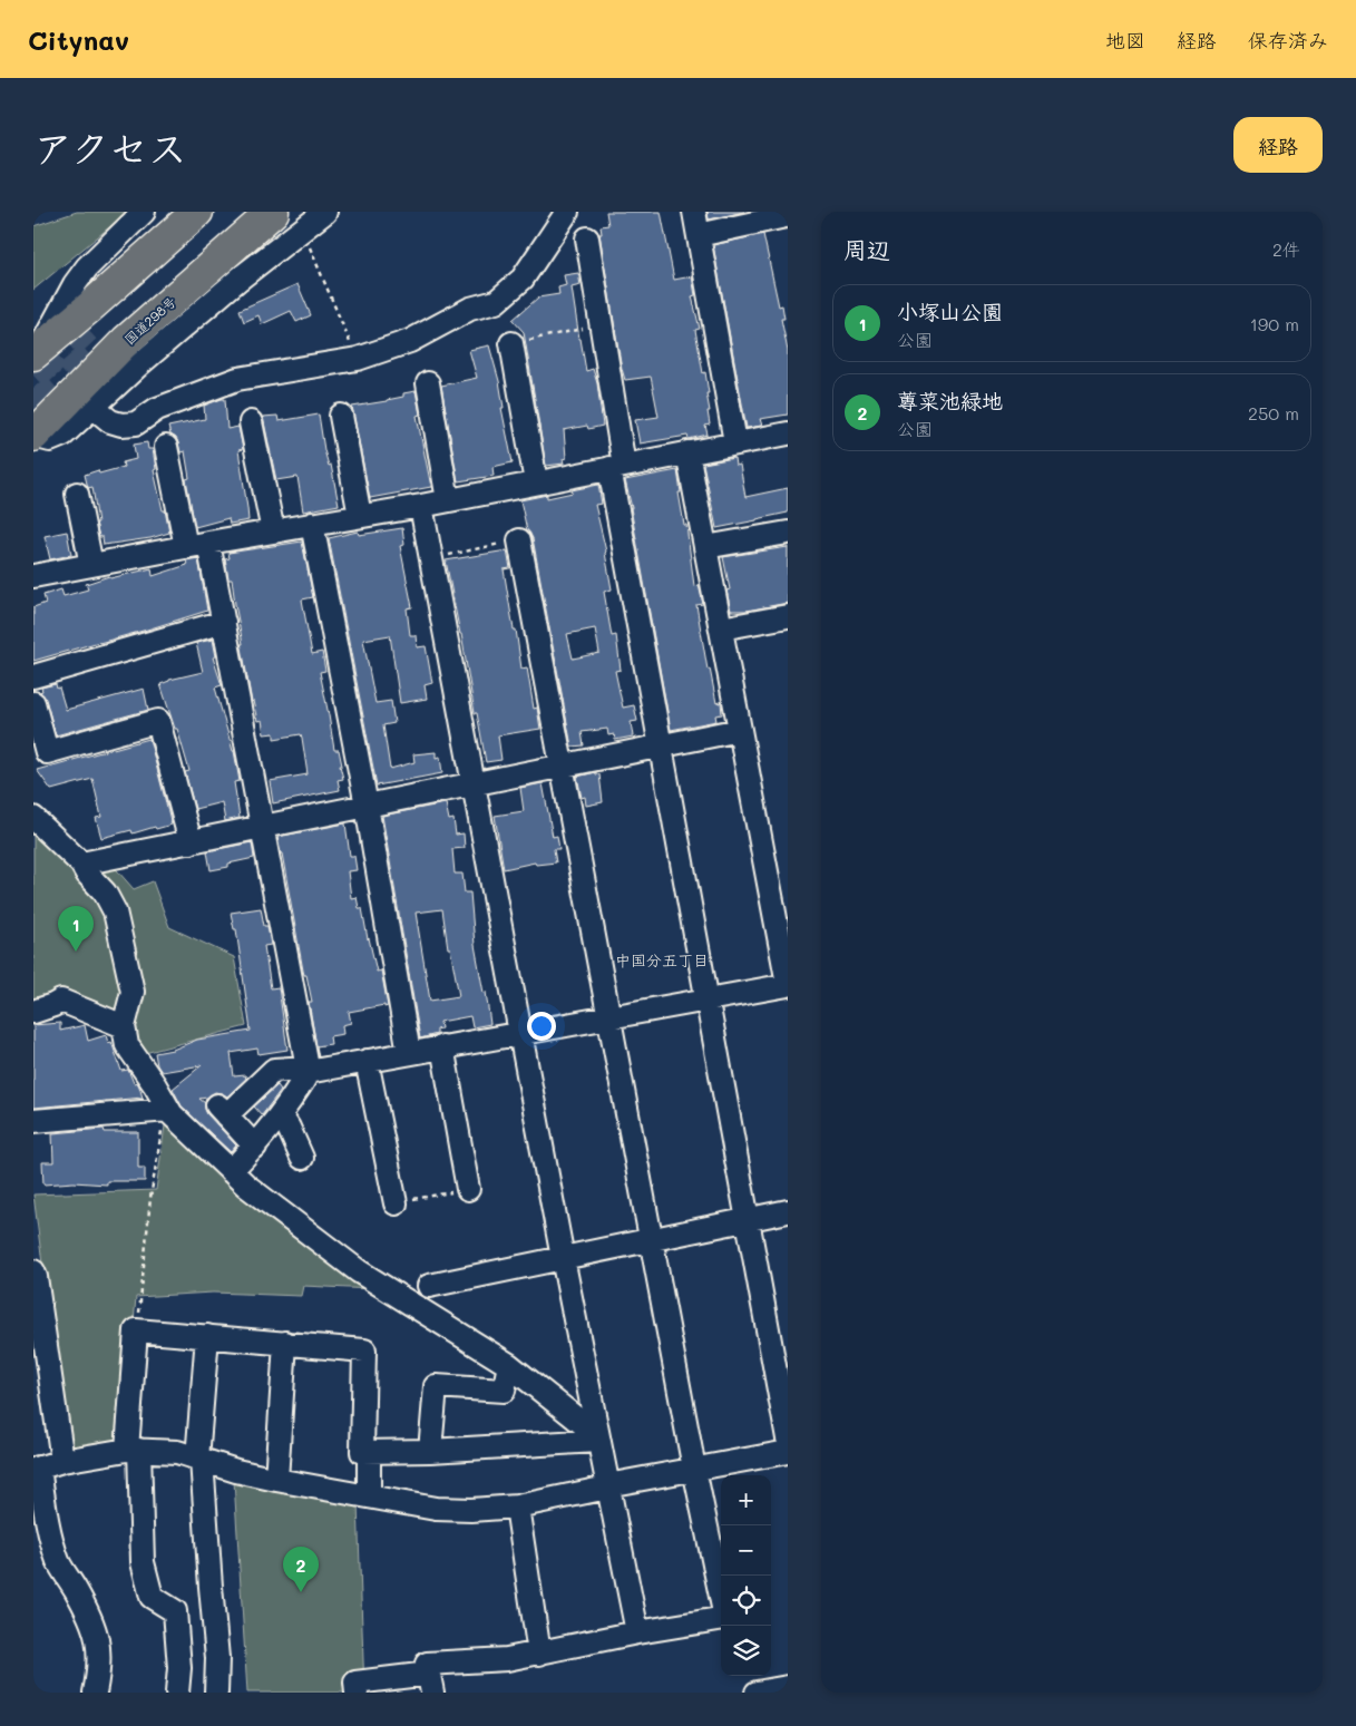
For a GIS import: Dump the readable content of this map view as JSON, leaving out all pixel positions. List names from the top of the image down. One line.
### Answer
{"streets":{"highway":["国道298号"]},"districts":["中国分五丁目"],"page":{"header":"Citynav","nav":["地図","経路","保存済み"],"title":"アクセス","buttons":"経路","heading":["周辺","2件"],"list":[{"mark":"1","name":"小塚山公園","note":"公園","value":"190 m"},{"mark":"2","name":"蓴菜池緑地","note":"公園","value":"250 m"}],"pins":["1","2"],"map_buttons":["+","−"]}}
